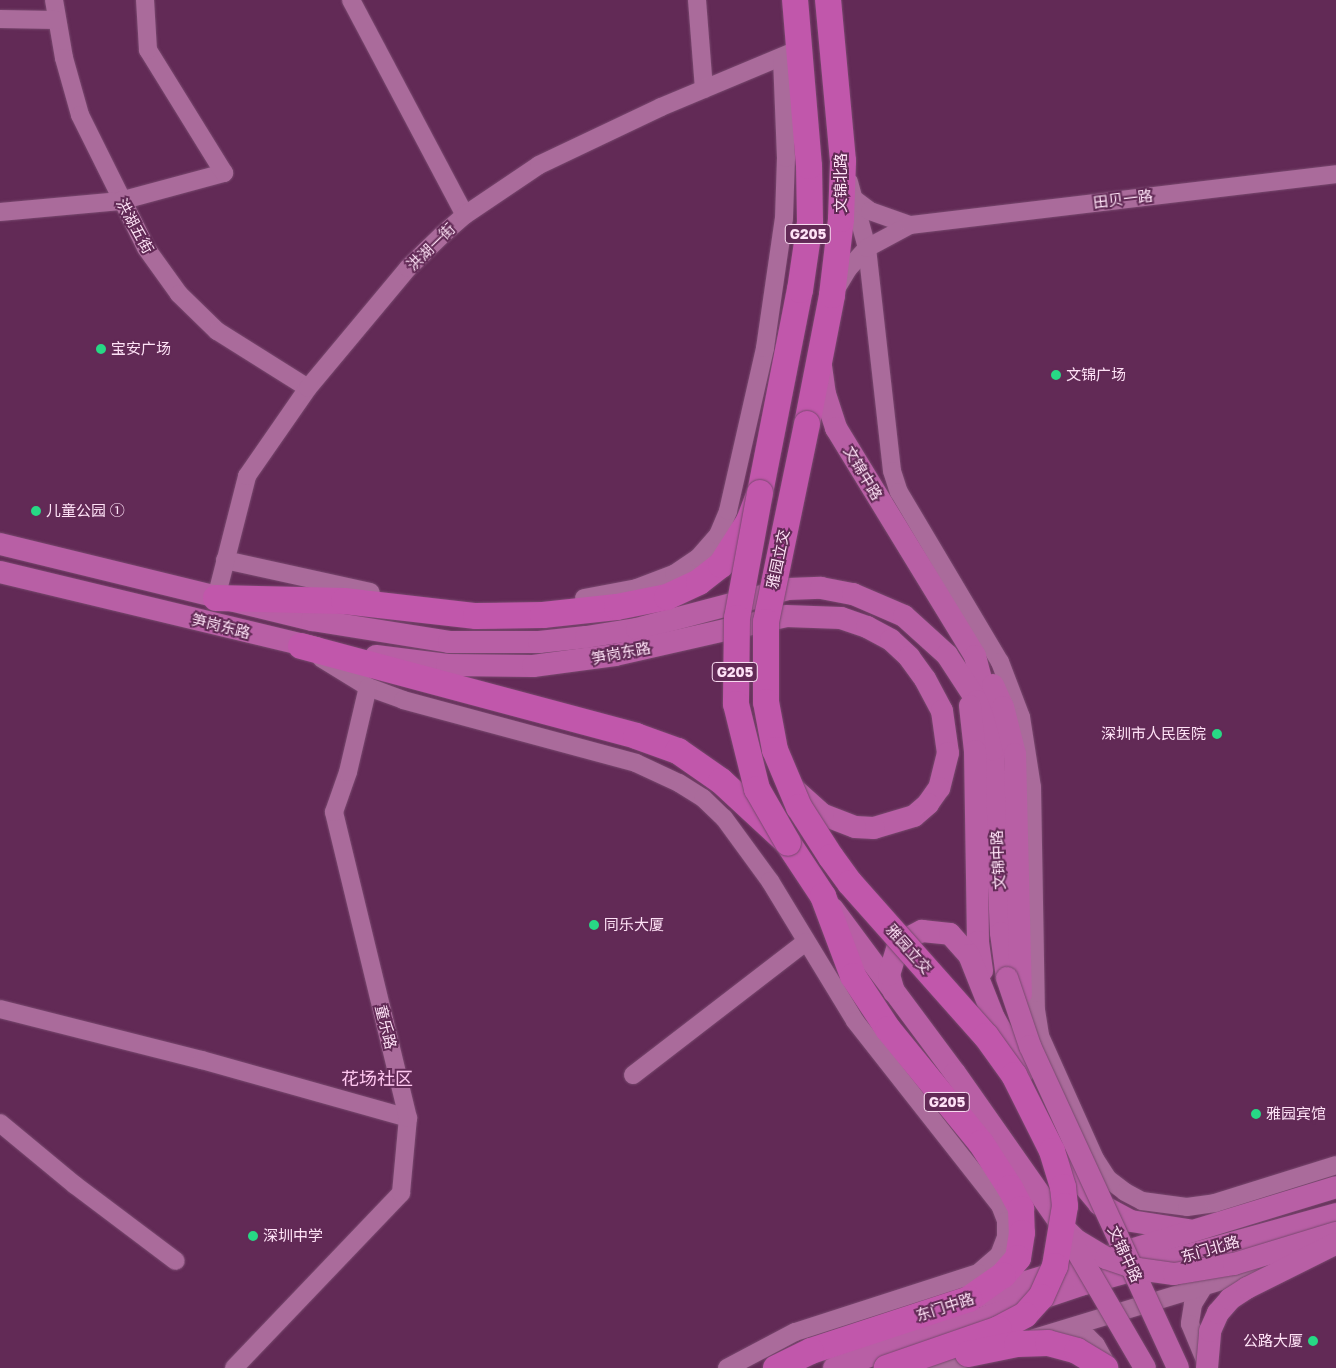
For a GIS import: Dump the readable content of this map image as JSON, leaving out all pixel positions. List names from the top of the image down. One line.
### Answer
{"streets":{"highway":["文锦北路","G205","雅园立交","东门中路"],"main road":["文锦中路","笋岗东路","东门北路"],"street":["田贝一路","洪湖五街","洪湖一街","童乐路"]},"crossings":[["文锦北路","田贝一路"],["文锦北路","G205"],["文锦北路","洪湖一街"],["文锦北路","文锦中路"],["文锦北路","雅园立交"],["洪湖五街","洪湖一街"],["G205","东门中路"],["洪湖一街","笋岗东路"],["文锦中路","笋岗东路"],["雅园立交","笋岗东路"],["东门北路","东门中路"]],"districts":["花场社区"],"places":["宝安广场","文锦广场","儿童公园 ①","深圳市人民医院","同乐大厦","雅园宾馆","深圳中学","公路大厦"]}
